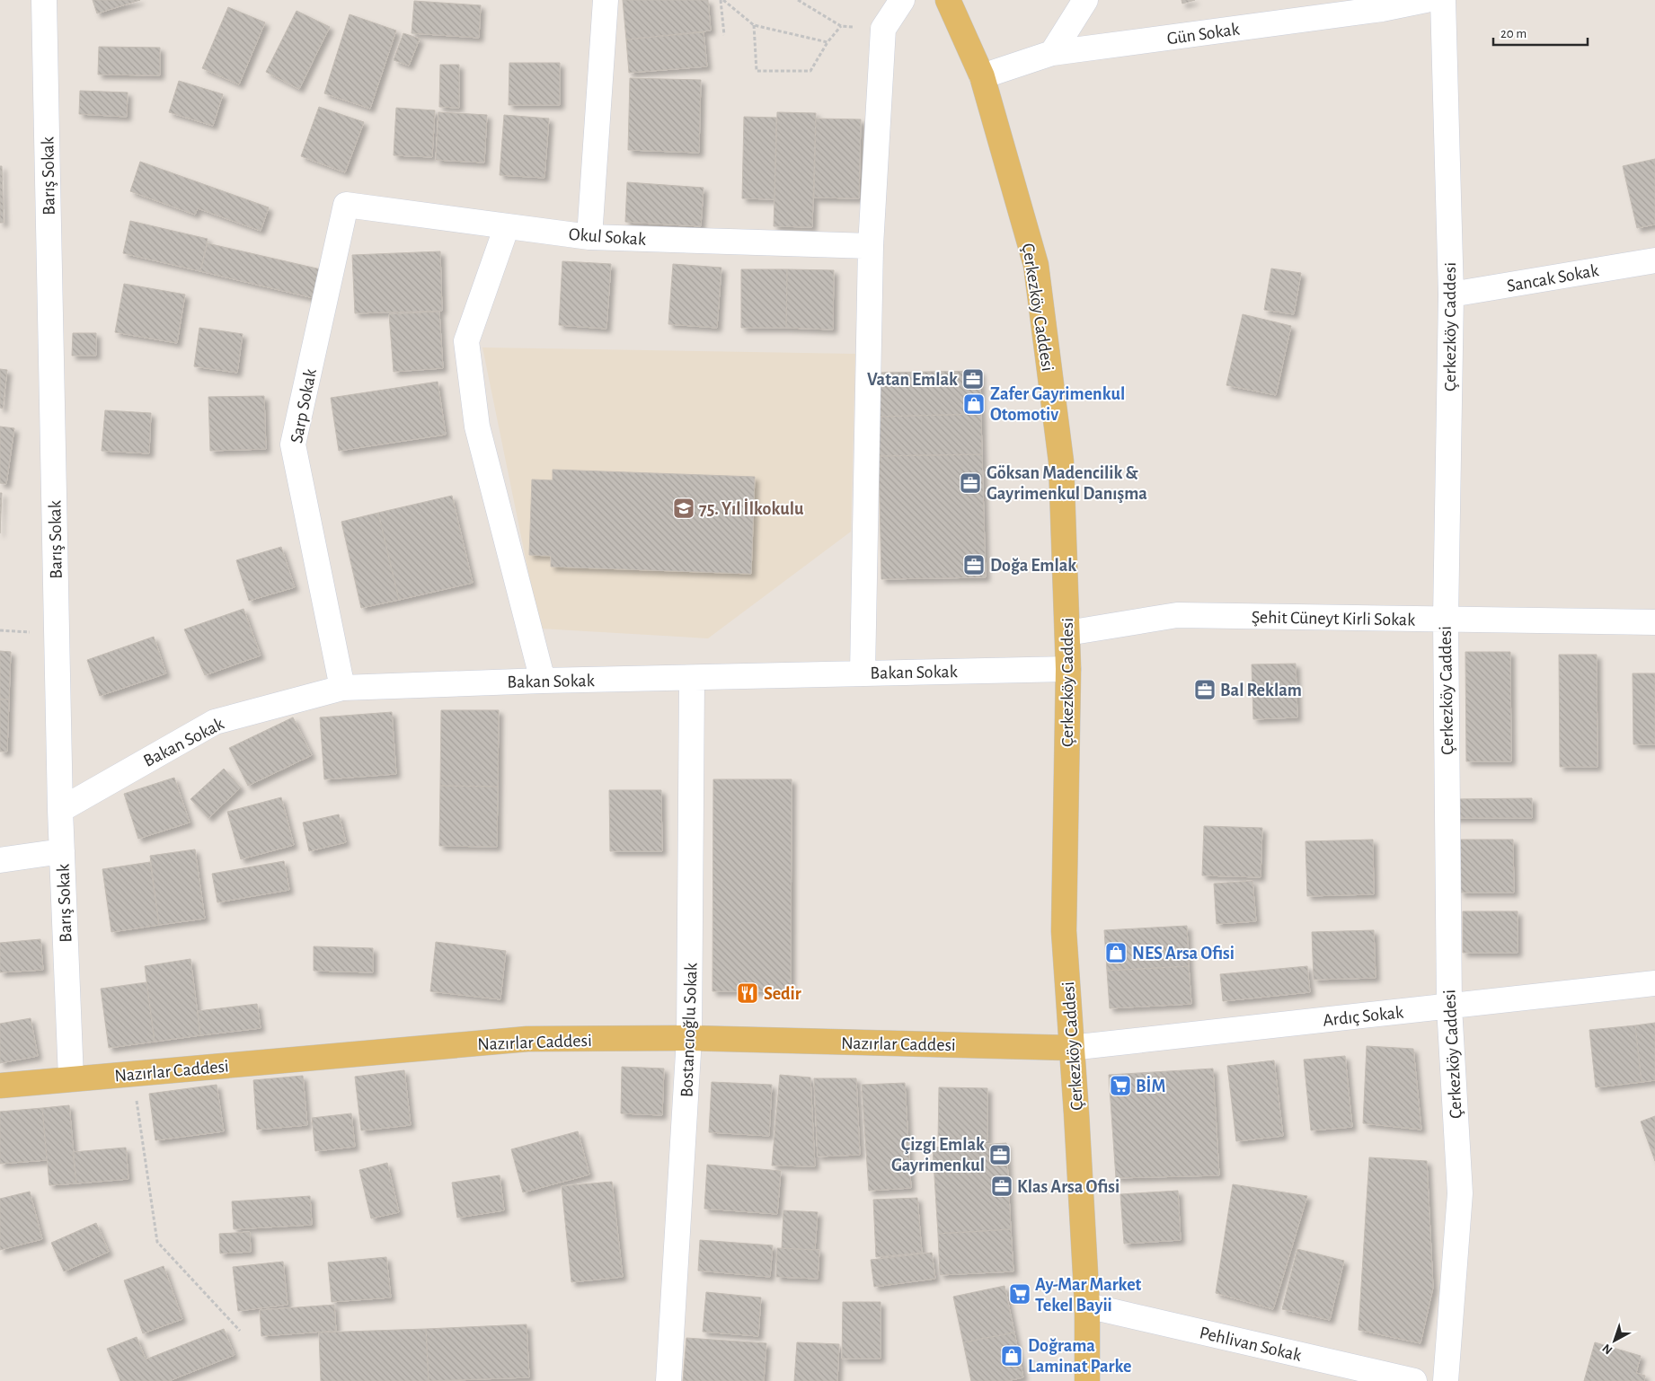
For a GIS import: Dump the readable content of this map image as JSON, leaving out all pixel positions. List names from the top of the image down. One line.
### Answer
{"streets":{"main road":["Çerkezköy Caddesi","Nazırlar Caddesi"],"street":["Gün Sokak","Barış Sokak","Okul Sokak","Sancak Sokak","Sarp Sokak","Şehit Cüneyt Kirli Sokak","Bakan Sokak","Ardıç Sokak","Bostancıoğlu Sokak","Pehlivan Sokak"]},"crossings":[["Gün Sokak","Çerkezköy Caddesi"],["Barış Sokak","Bakan Sokak"],["Barış Sokak","Nazırlar Caddesi"],["Okul Sokak","Sarp Sokak"],["Sancak Sokak","Çerkezköy Caddesi"],["Çerkezköy Caddesi","Şehit Cüneyt Kirli Sokak"],["Çerkezköy Caddesi","Bakan Sokak"],["Çerkezköy Caddesi","Ardıç Sokak"],["Çerkezköy Caddesi","Nazırlar Caddesi"],["Çerkezköy Caddesi","Pehlivan Sokak"],["Sarp Sokak","Bakan Sokak"],["Bakan Sokak","Bostancıoğlu Sokak"],["Ardıç Sokak","Nazırlar Caddesi"],["Bostancıoğlu Sokak","Nazırlar Caddesi"]],"places":{"office":["Vatan Emlak","Göksan Madencilik & Gayrimenkul Danışma","Doğa Emlak","Bal Reklam","Çizgi Emlak Gayrimenkul","Klas Arsa Ofisi"],"shop":["Zafer Gayrimenkul Otomotiv","NES Arsa Ofisi","Doğrama Laminat Parke"],"school or university":["75. Yıl İlkokulu"],"restaurant":["Sedir"],"supermarket":["BİM","Ay-Mar Market Tekel Bayii"]},"scale_bar":"20 m","north":"bottom left"}
